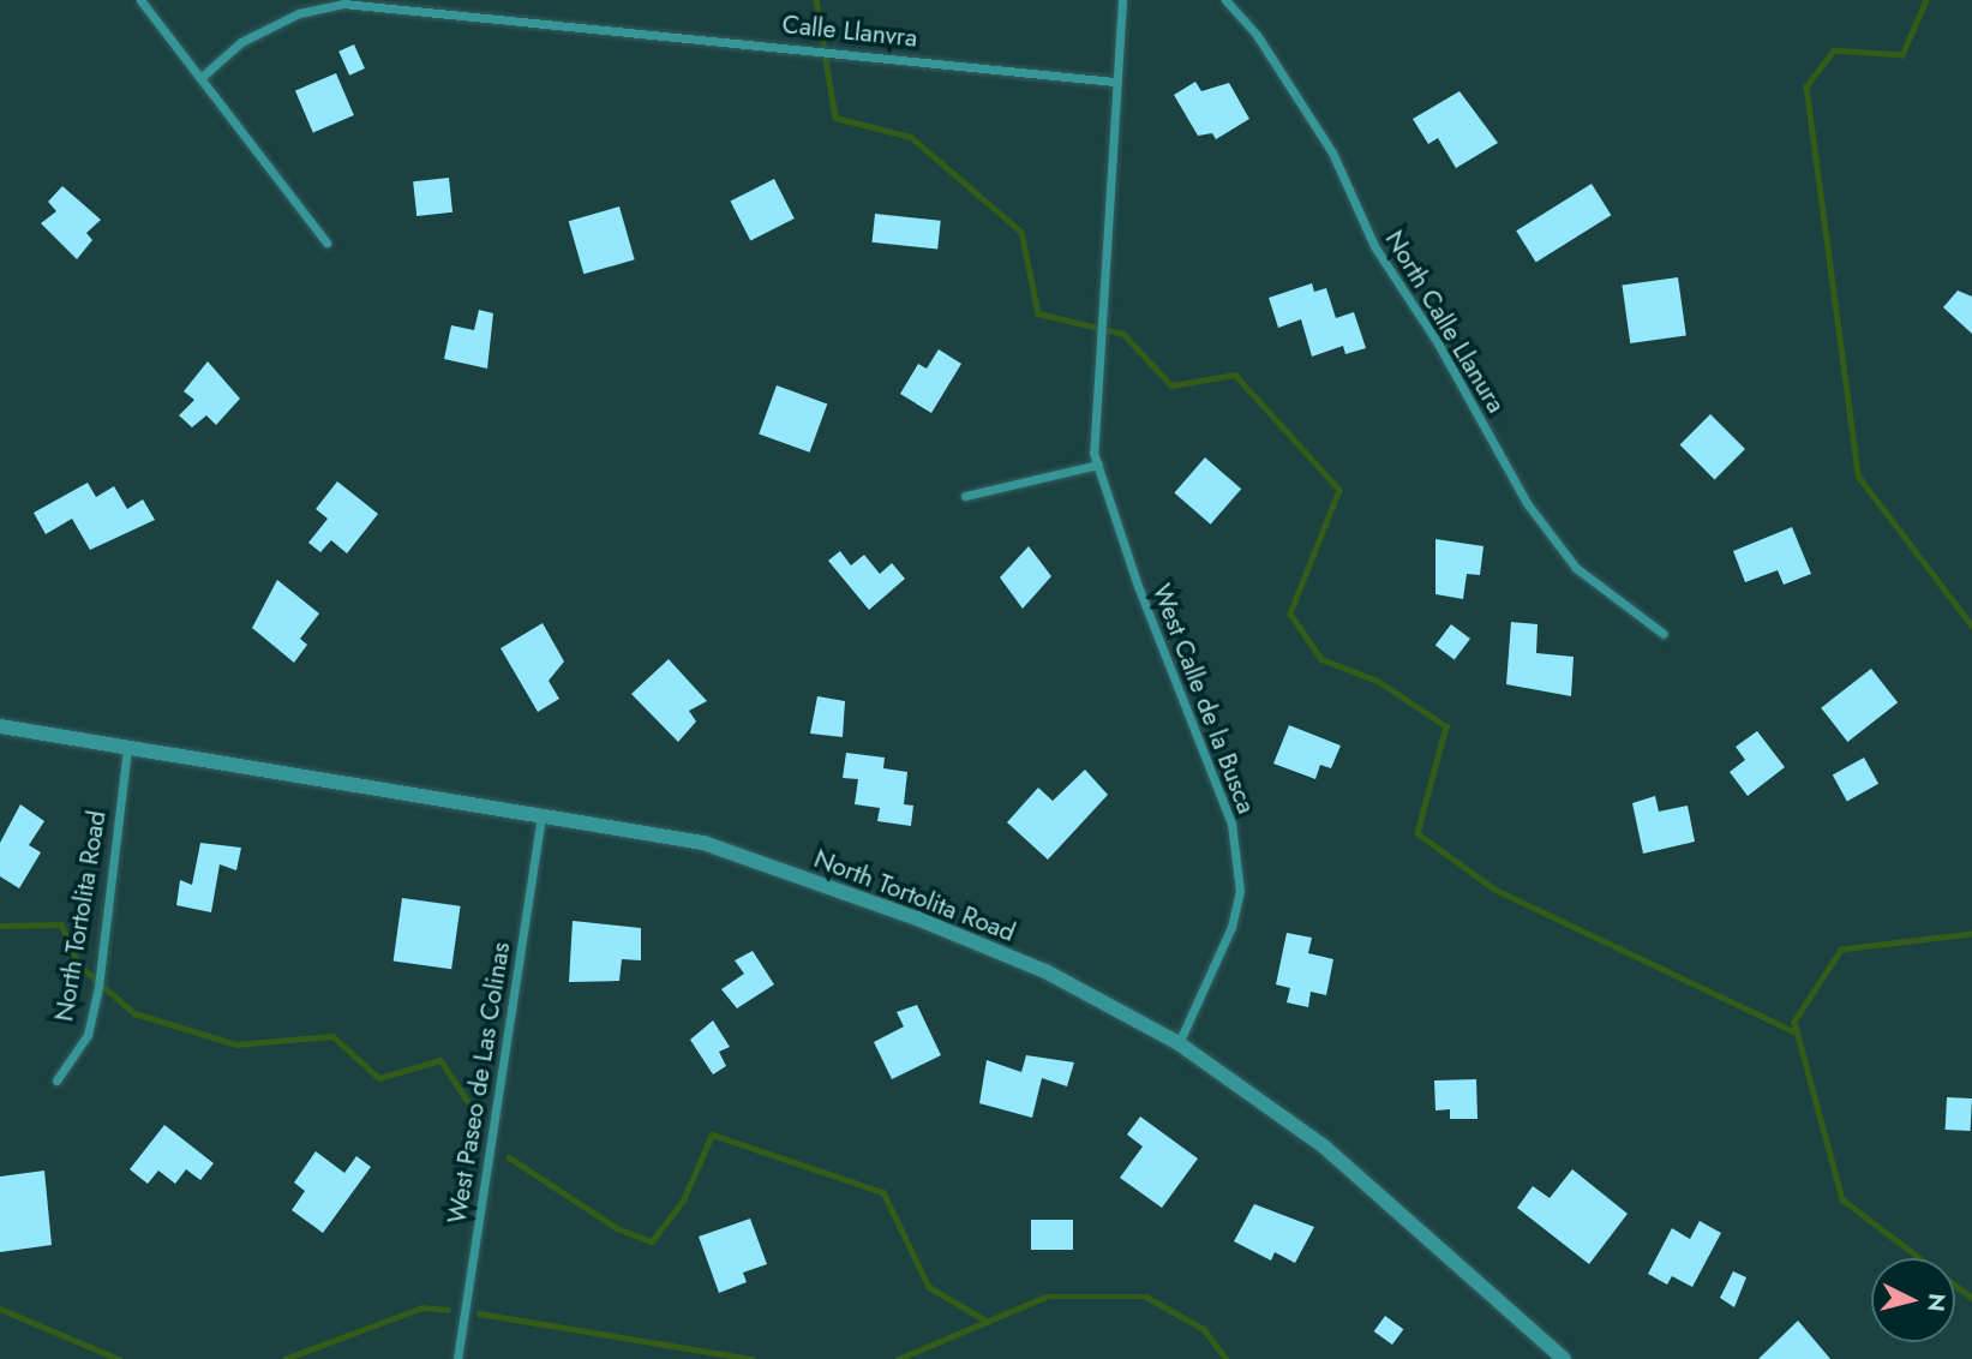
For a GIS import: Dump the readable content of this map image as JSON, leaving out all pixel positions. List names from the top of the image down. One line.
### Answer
{"streets":{"street":["Calle Llanvra","North Calle Llanura","West Calle de la Busca","North Tortolita Road","West Paseo de Las Colinas"]},"crossings":[["Calle Llanvra","West Calle de la Busca"],["West Calle de la Busca","North Tortolita Road"],["North Tortolita Road","West Paseo de Las Colinas"]],"north":"right"}
